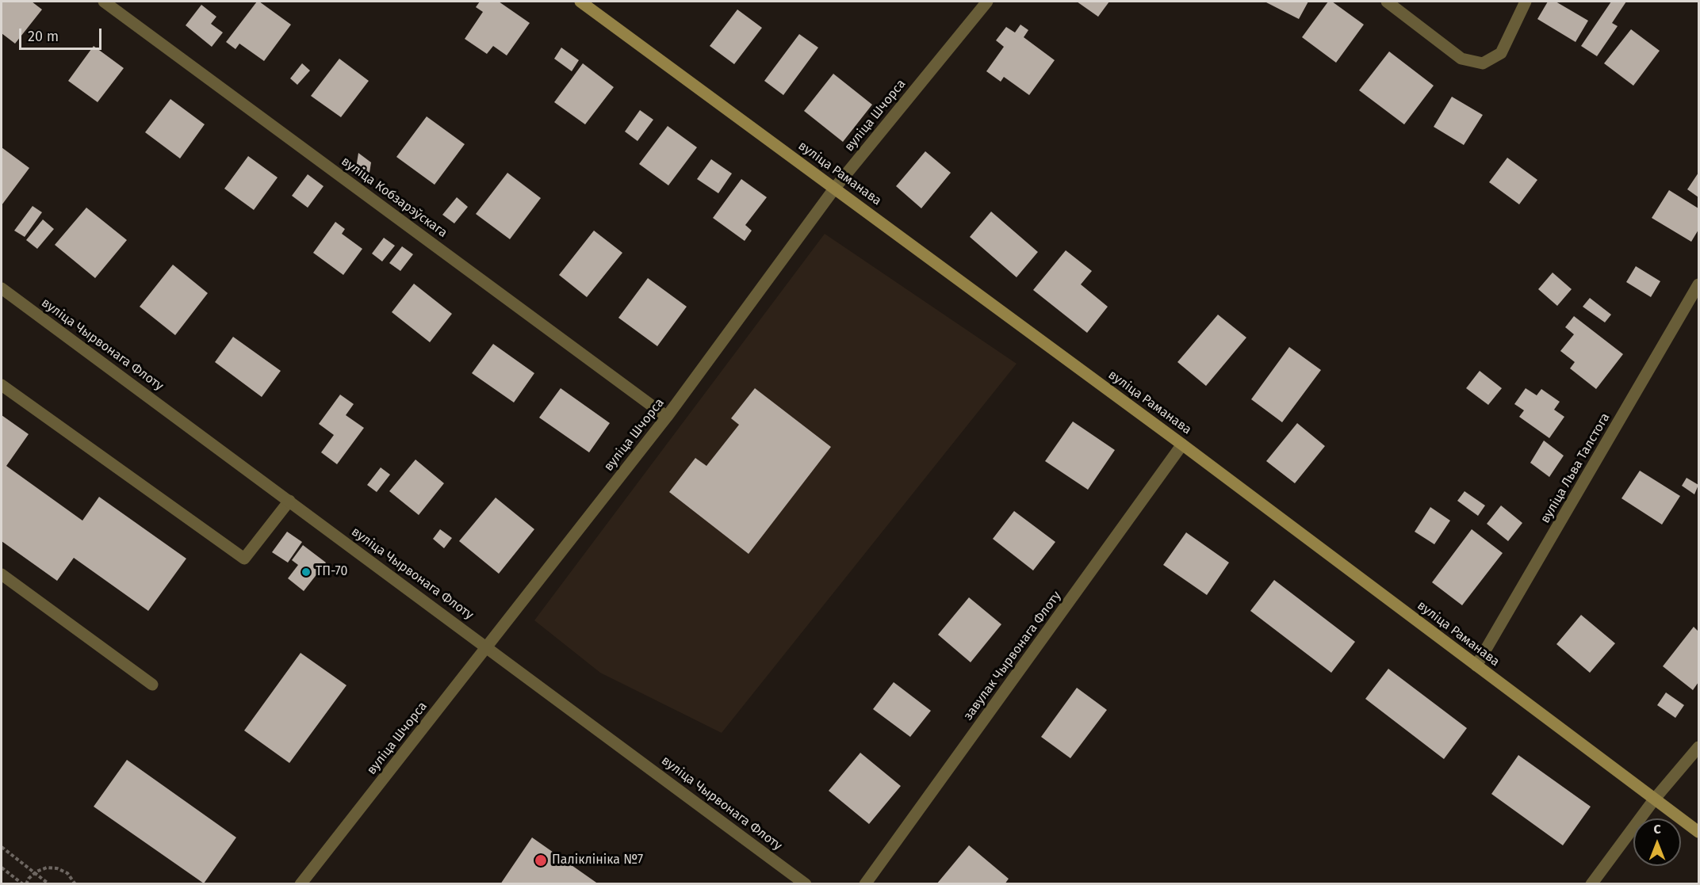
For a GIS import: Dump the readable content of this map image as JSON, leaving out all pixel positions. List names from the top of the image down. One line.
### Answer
{"streets":{"main road":["вуліца Раманава"],"street":["вуліца Шчорса","вуліца Кобзарэўскага","вуліца Чырвонага Флоту","вуліца Льва Талстога","завулак Чырвонага Флоту"]},"crossings":[["вуліца Шчорса","вуліца Раманава"],["вуліца Шчорса","вуліца Кобзарэўскага"],["вуліца Шчорса","вуліца Чырвонага Флоту"],["вуліца Раманава","вуліца Льва Талстога"],["вуліца Раманава","завулак Чырвонага Флоту"]],"places":["ТП-70","Паліклініка №7"],"scale_bar":"20 m","north":"top"}
